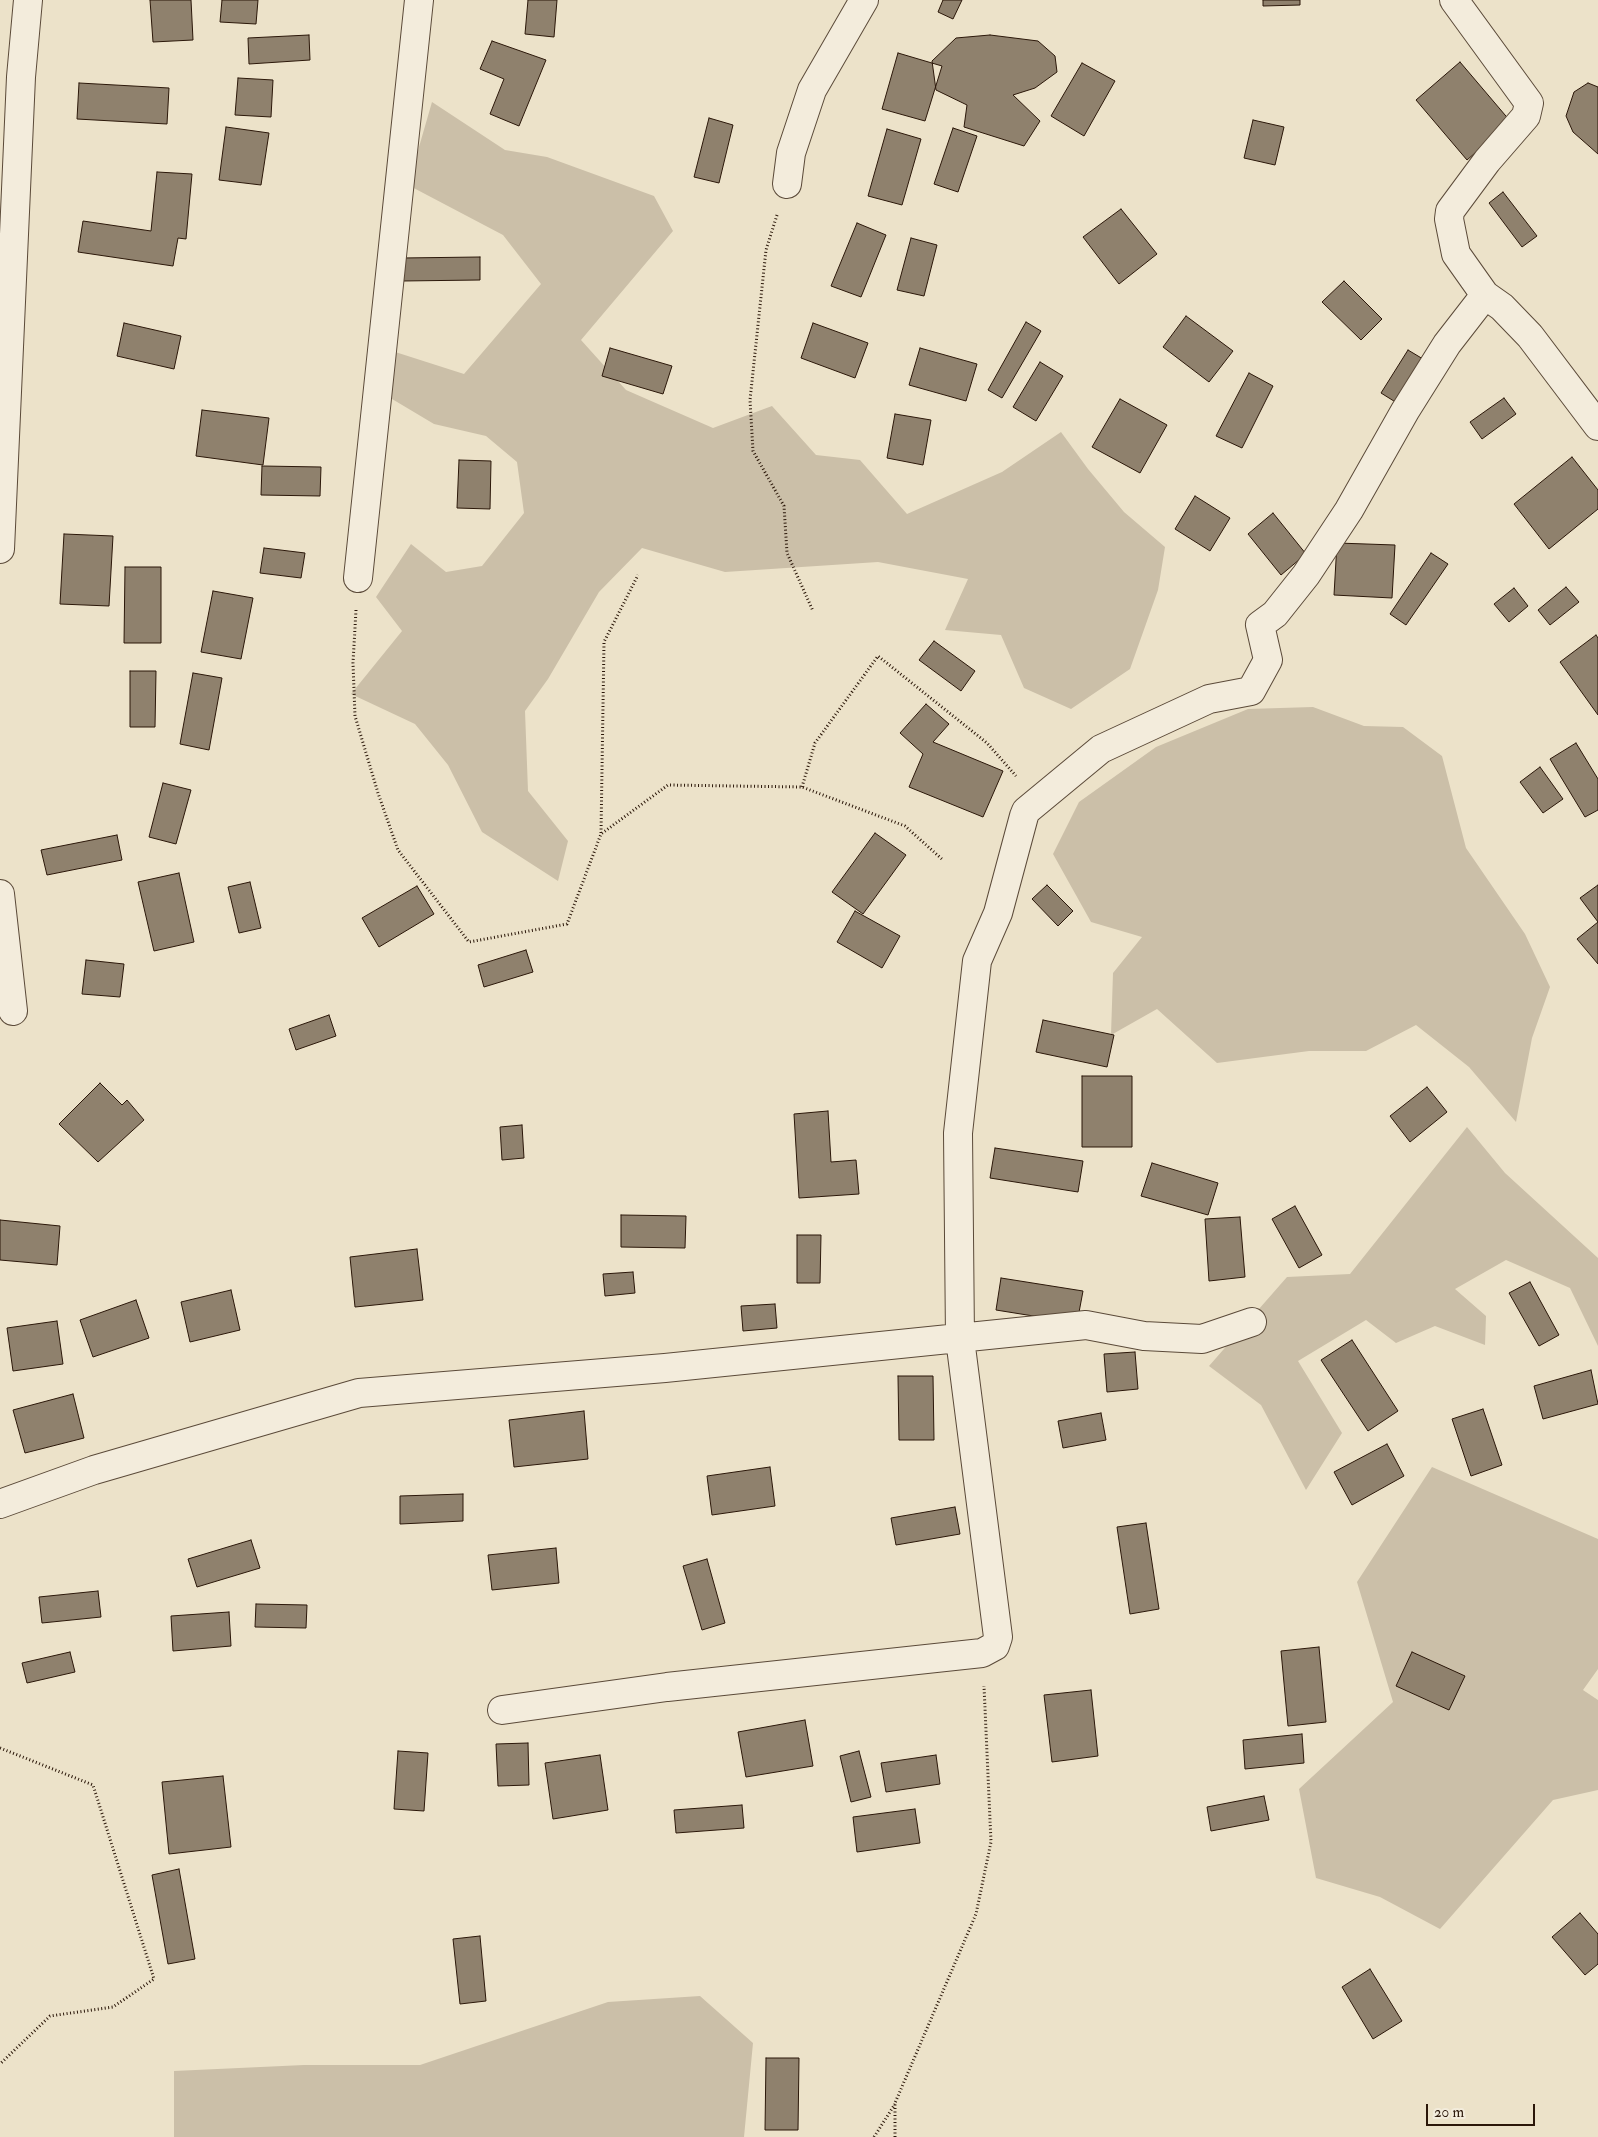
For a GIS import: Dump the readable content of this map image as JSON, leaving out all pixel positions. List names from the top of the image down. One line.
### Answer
{"scale_bar":"20 m"}
